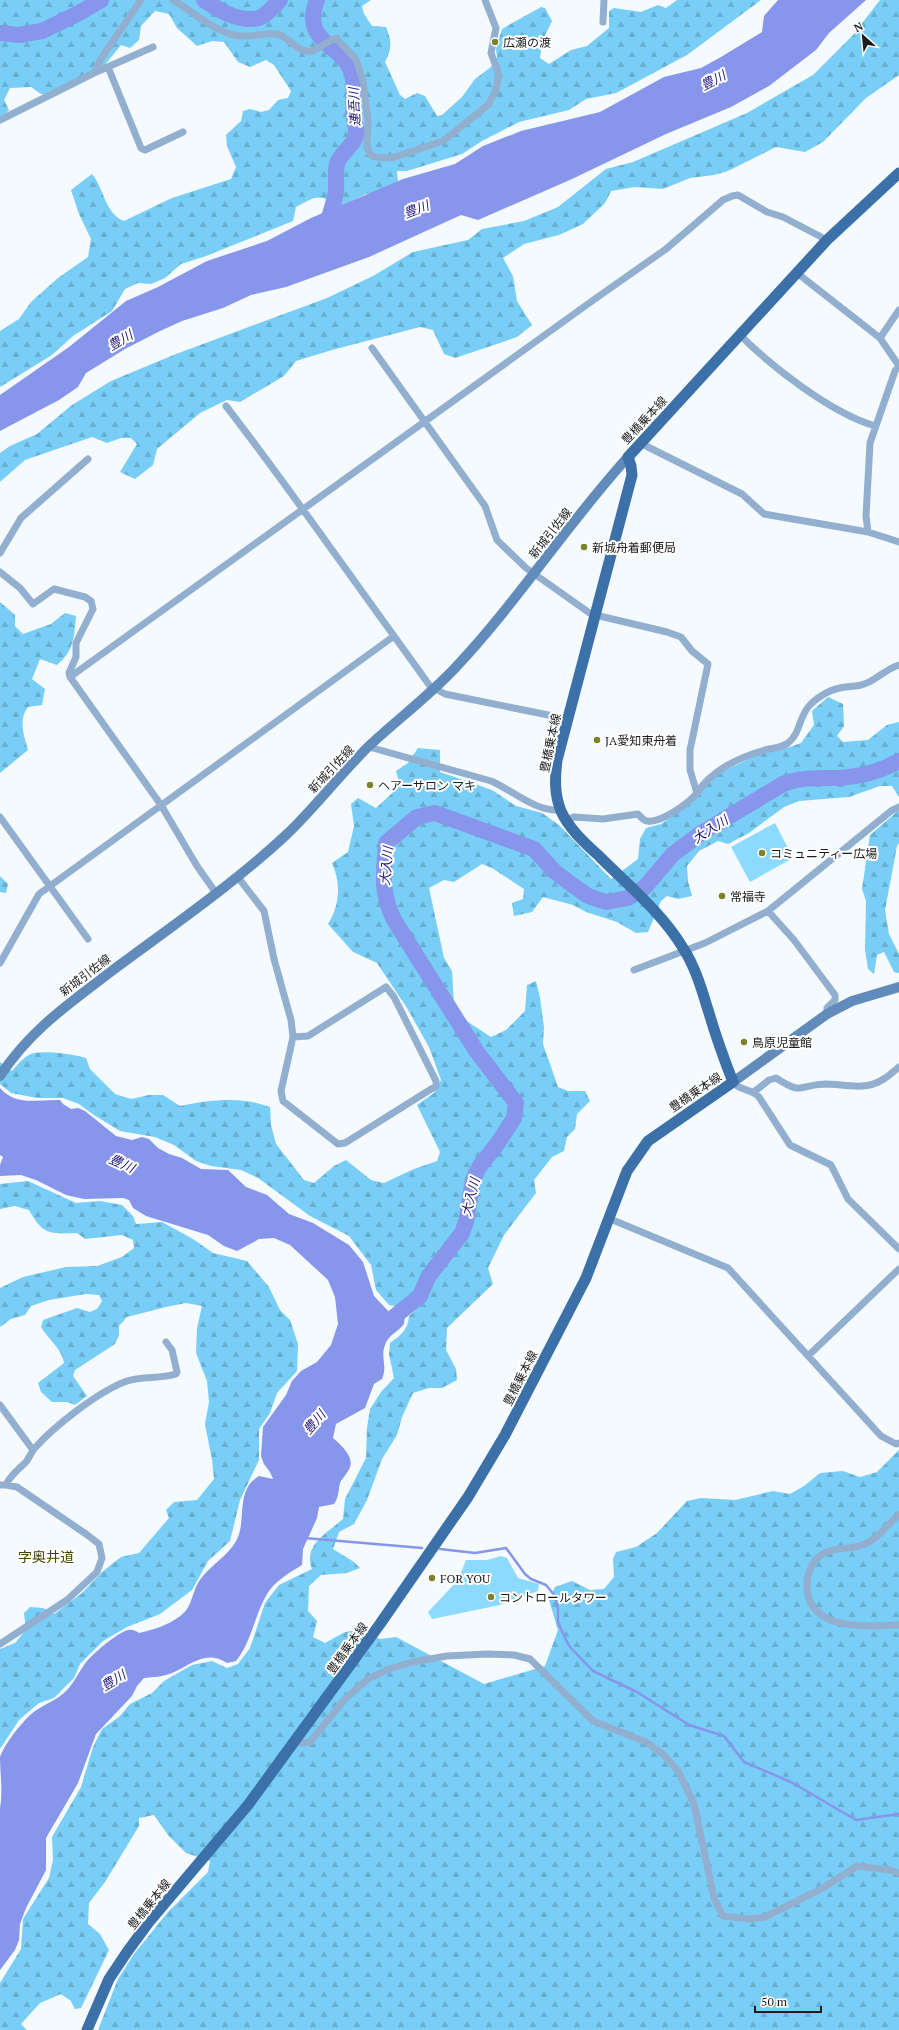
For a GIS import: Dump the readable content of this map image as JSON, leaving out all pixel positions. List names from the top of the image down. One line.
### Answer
{"streets":{"main road":["豊橋乗本線","新城引佐線"]},"crossings":[["豊橋乗本線","新城引佐線"]],"districts":["字奥井道"],"water":["豊川","連吾川","大入川"],"places":["広瀬の渡","新城舟着郵便局","JA愛知東舟着","ヘアーサロン マキ","コミュニティー広場","常福寺","鳥原児童館","FOR YOU","コントロールタワー"],"scale_bar":"50 m","north":"top left"}
